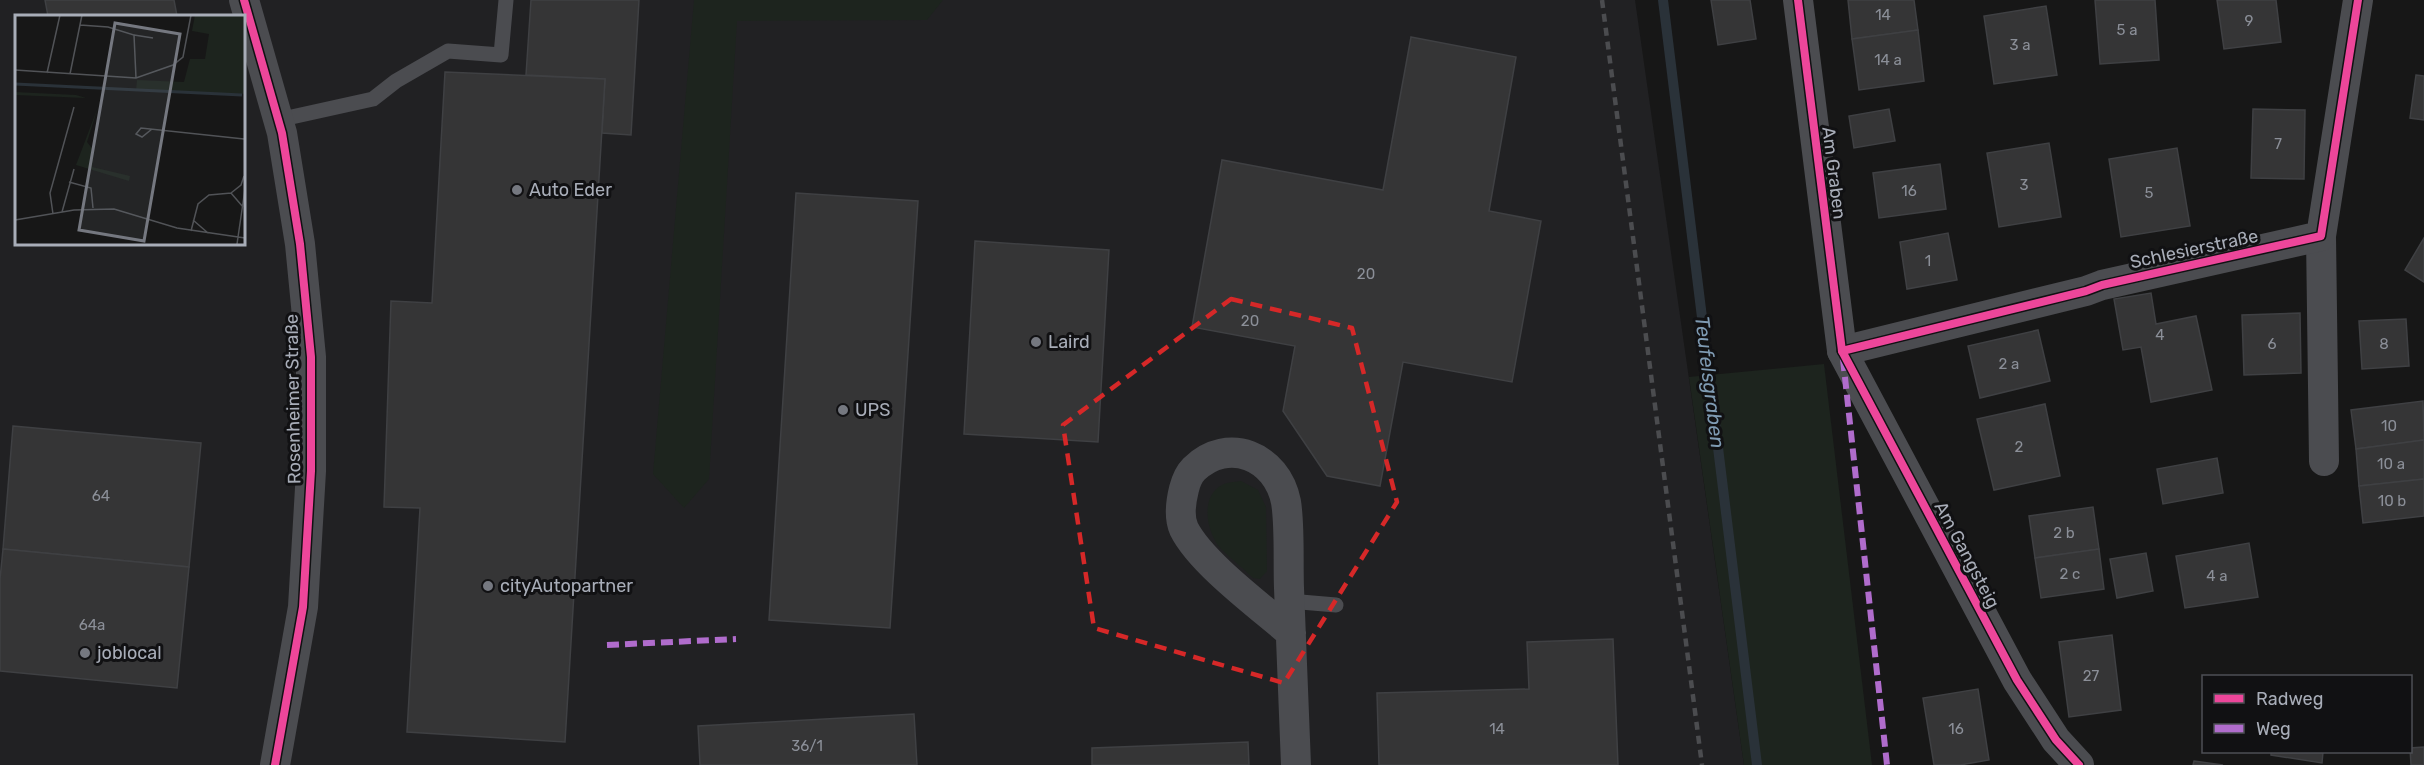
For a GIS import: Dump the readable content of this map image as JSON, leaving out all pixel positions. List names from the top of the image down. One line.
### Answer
{"streets":{"street":["Am Graben","Schlesierstraße","Rosenheimer Straße","Am Gangsteig"]},"crossings":[["Am Graben","Schlesierstraße"],["Am Graben","Am Gangsteig"],["Schlesierstraße","Am Gangsteig"]],"water":["Teufelsgraben"],"places":["Auto Eder","Laird","UPS","cityAutopartner","joblocal"],"house_numbers":["14","9","5 a","3 a","14 a","7","3","16","5","1","20","20","4","6","8","2 a","10","2","10 a","64","10 b","2 b","2 c","4 a","64a","27","14","16","36/1"],"legend":["Radweg","Weg"]}
